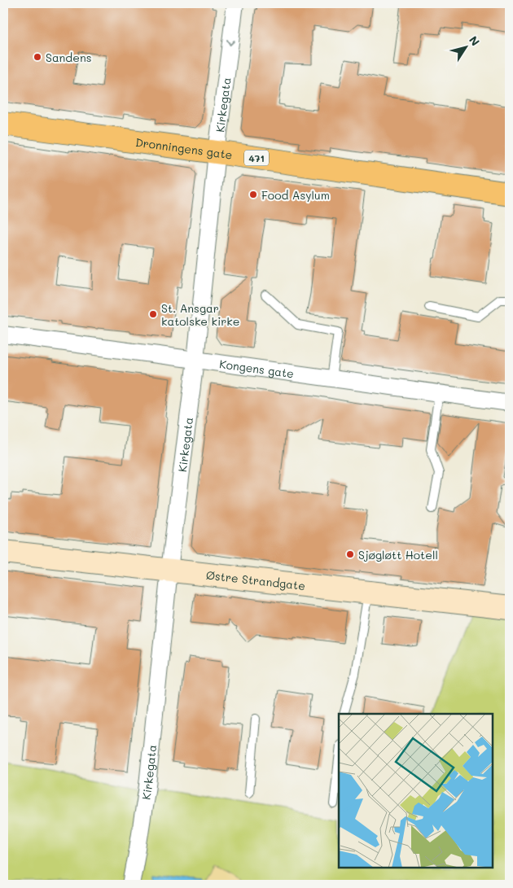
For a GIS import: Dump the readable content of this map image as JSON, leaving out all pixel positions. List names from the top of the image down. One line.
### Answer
{"streets":{"main road":["Dronningens gate","471"],"street":["Kirkegata","Kongens gate","Østre Strandgate"]},"crossings":[["Kirkegata","Dronningens gate"],["Kirkegata","Kongens gate"],["Kirkegata","Østre Strandgate"]],"places":["Sandens","Food Asylum","St. Ansgar katolske kirke","Sjøgløtt Hotell"],"north":"top right"}
